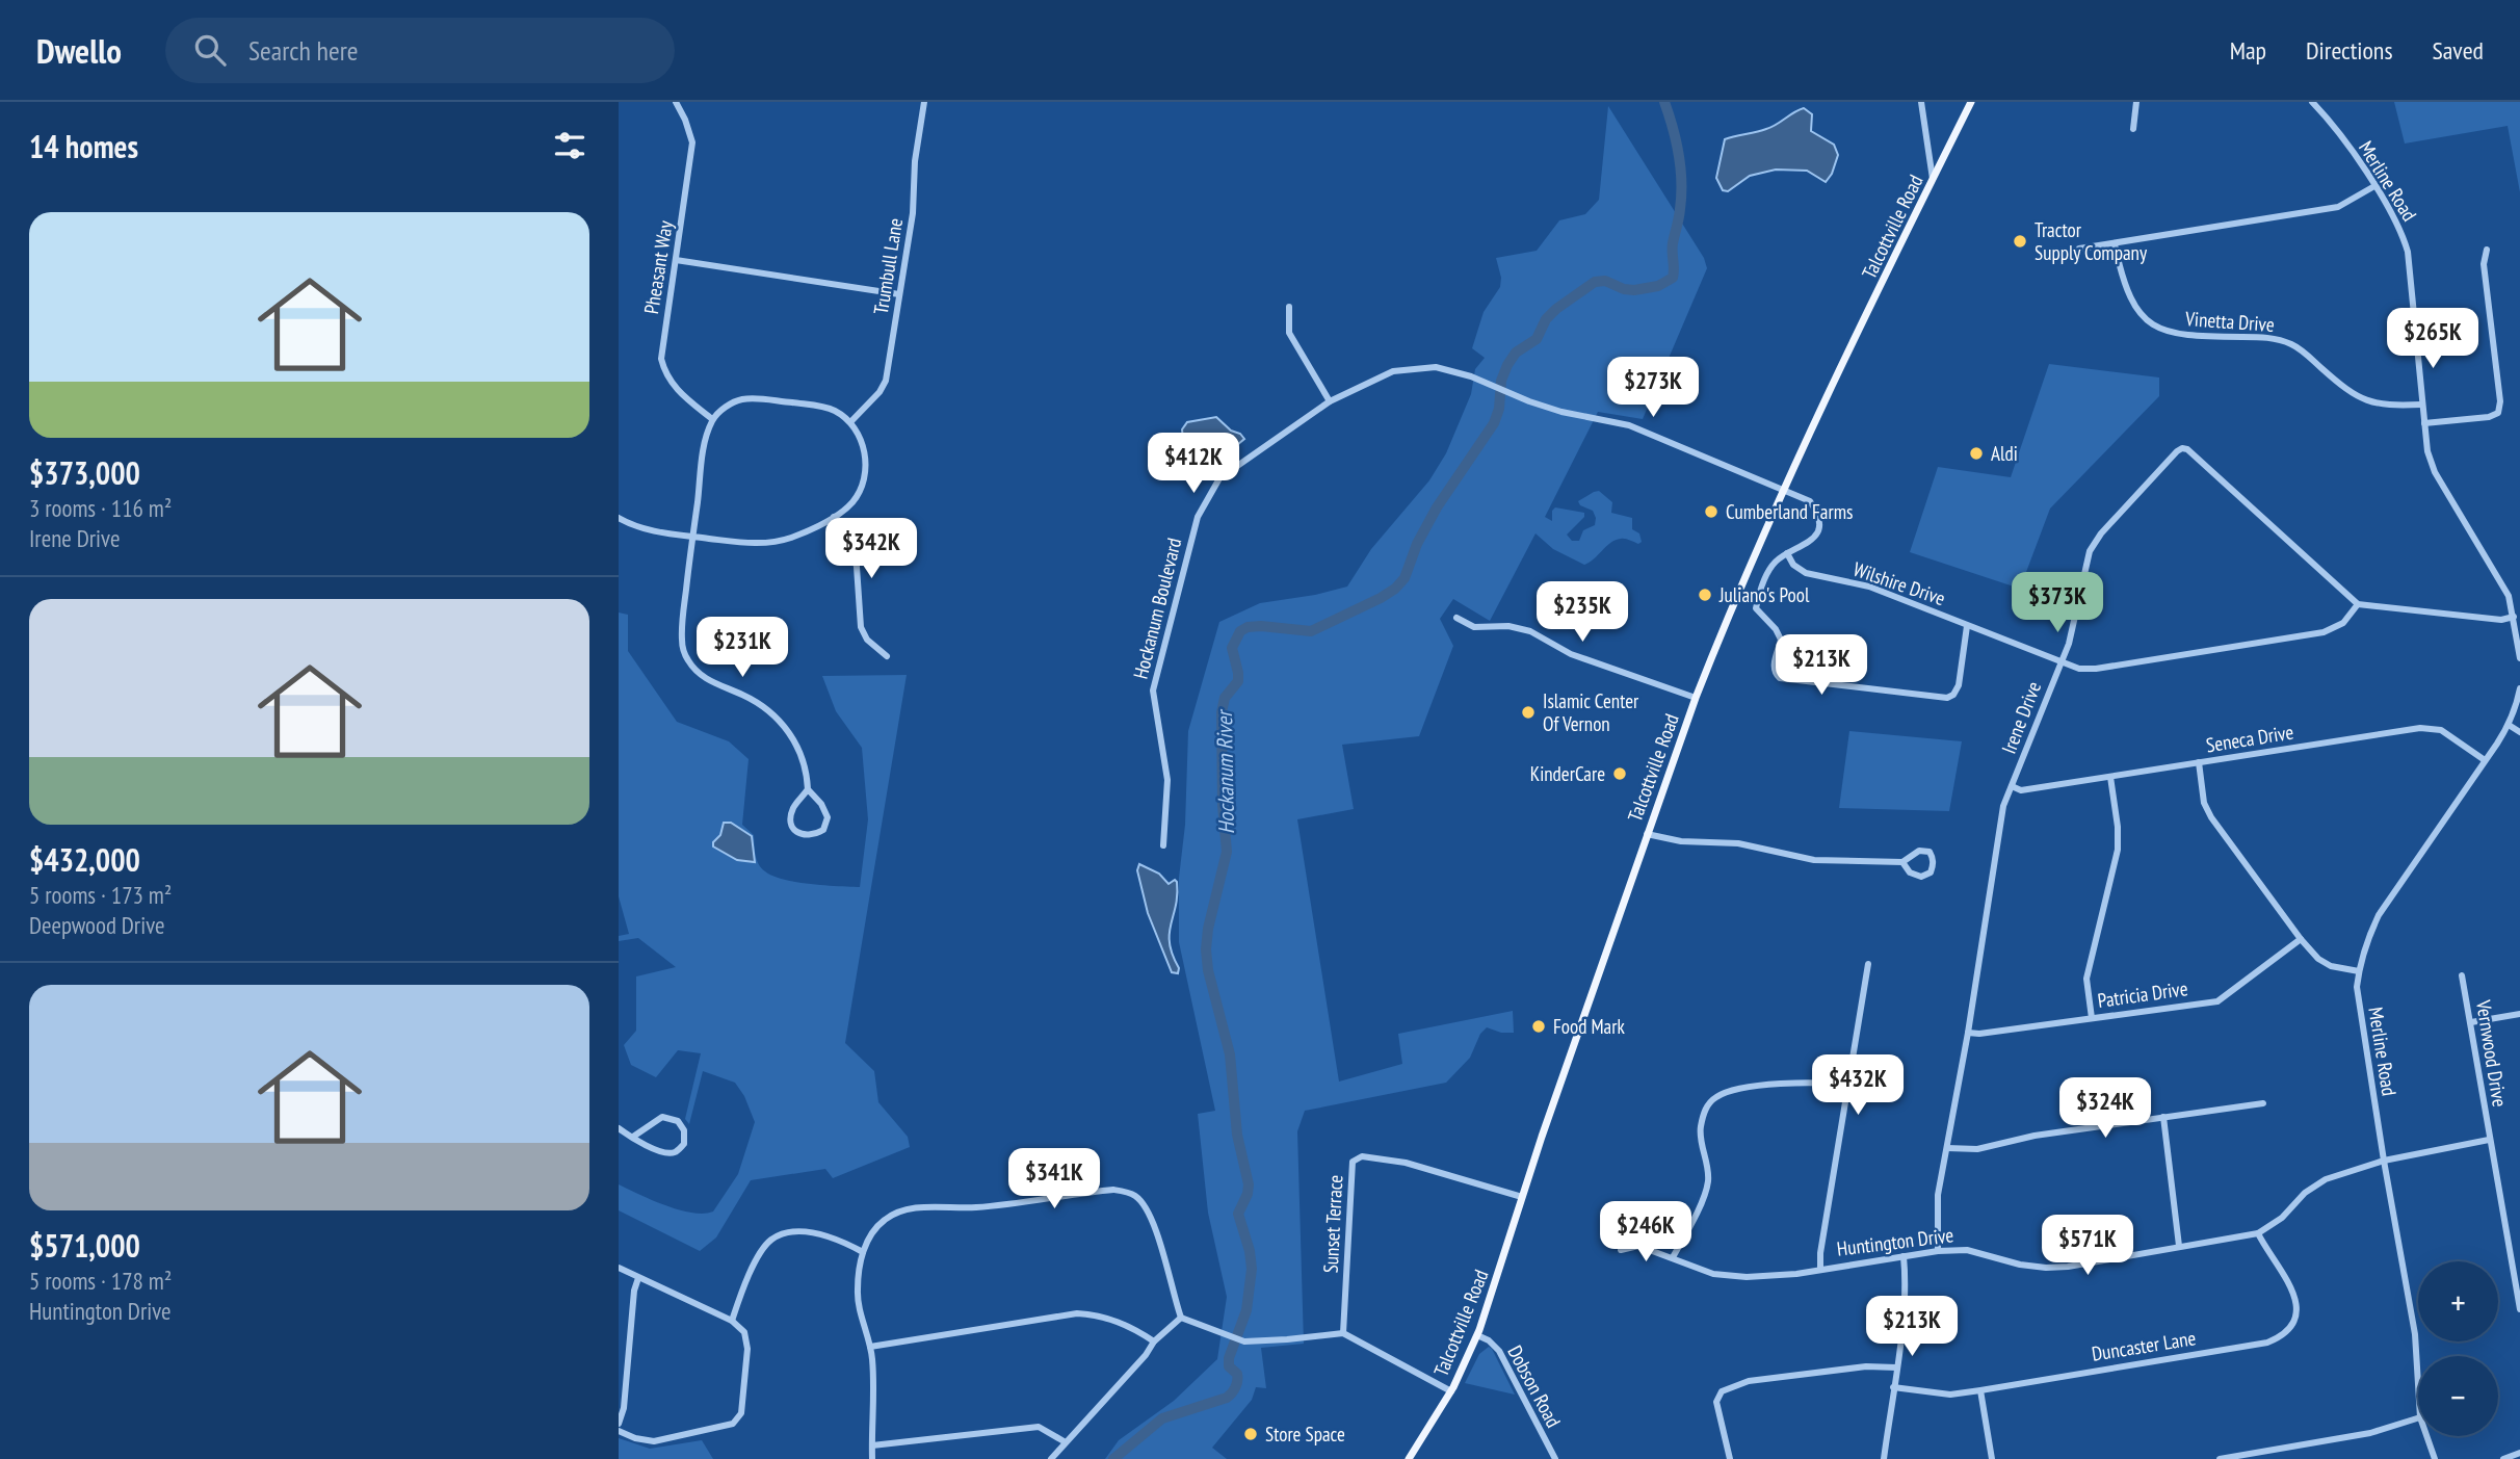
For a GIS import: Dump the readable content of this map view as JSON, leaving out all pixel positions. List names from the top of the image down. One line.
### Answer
{"streets":{"main road":["Talcottville Road"],"street":["Merline Road","Trumbull Lane","Pheasant Way","Vinetta Drive","Wilshire Drive","Hockanum Boulevard","Irene Drive","Seneca Drive","Patricia Drive","Vernwood Drive","Sunset Terrace","Huntington Drive","Duncaster Lane","Dobson Road"]},"crossings":[["Merline Road","Vinetta Drive"],["Merline Road","Seneca Drive"],["Merline Road","Huntington Drive"],["Talcottville Road","Hockanum Boulevard"],["Talcottville Road","Sunset Terrace"],["Talcottville Road","Dobson Road"],["Trumbull Lane","Pheasant Way"],["Wilshire Drive","Irene Drive"],["Irene Drive","Seneca Drive"],["Irene Drive","Patricia Drive"],["Irene Drive","Huntington Drive"],["Vernwood Drive","Huntington Drive"],["Huntington Drive","Duncaster Lane"]],"water":["Hockanum River"],"places":["Tractor Supply Company","Aldi","Cumberland Farms","Juliano's Pool","Islamic Center Of Vernon","KinderCare","Food Mark","Store Space"],"page":{"header":"Dwello","search":"Search here","nav":["Map","Directions","Saved"],"heading":"14 homes","list":[{"name":"$373,000","note":"3 rooms · 116 m² · Irene Drive"},{"name":"$432,000","note":"5 rooms · 173 m² · Deepwood Drive"},{"name":"$571,000","note":"5 rooms · 178 m² · Huntington Drive"}],"price":["$265K","$273K","$412K","$342K","$373K","$235K","$231K","$213K","$432K","$324K","$341K","$246K","$571K","$213K"],"map_buttons":["+","−"]}}
